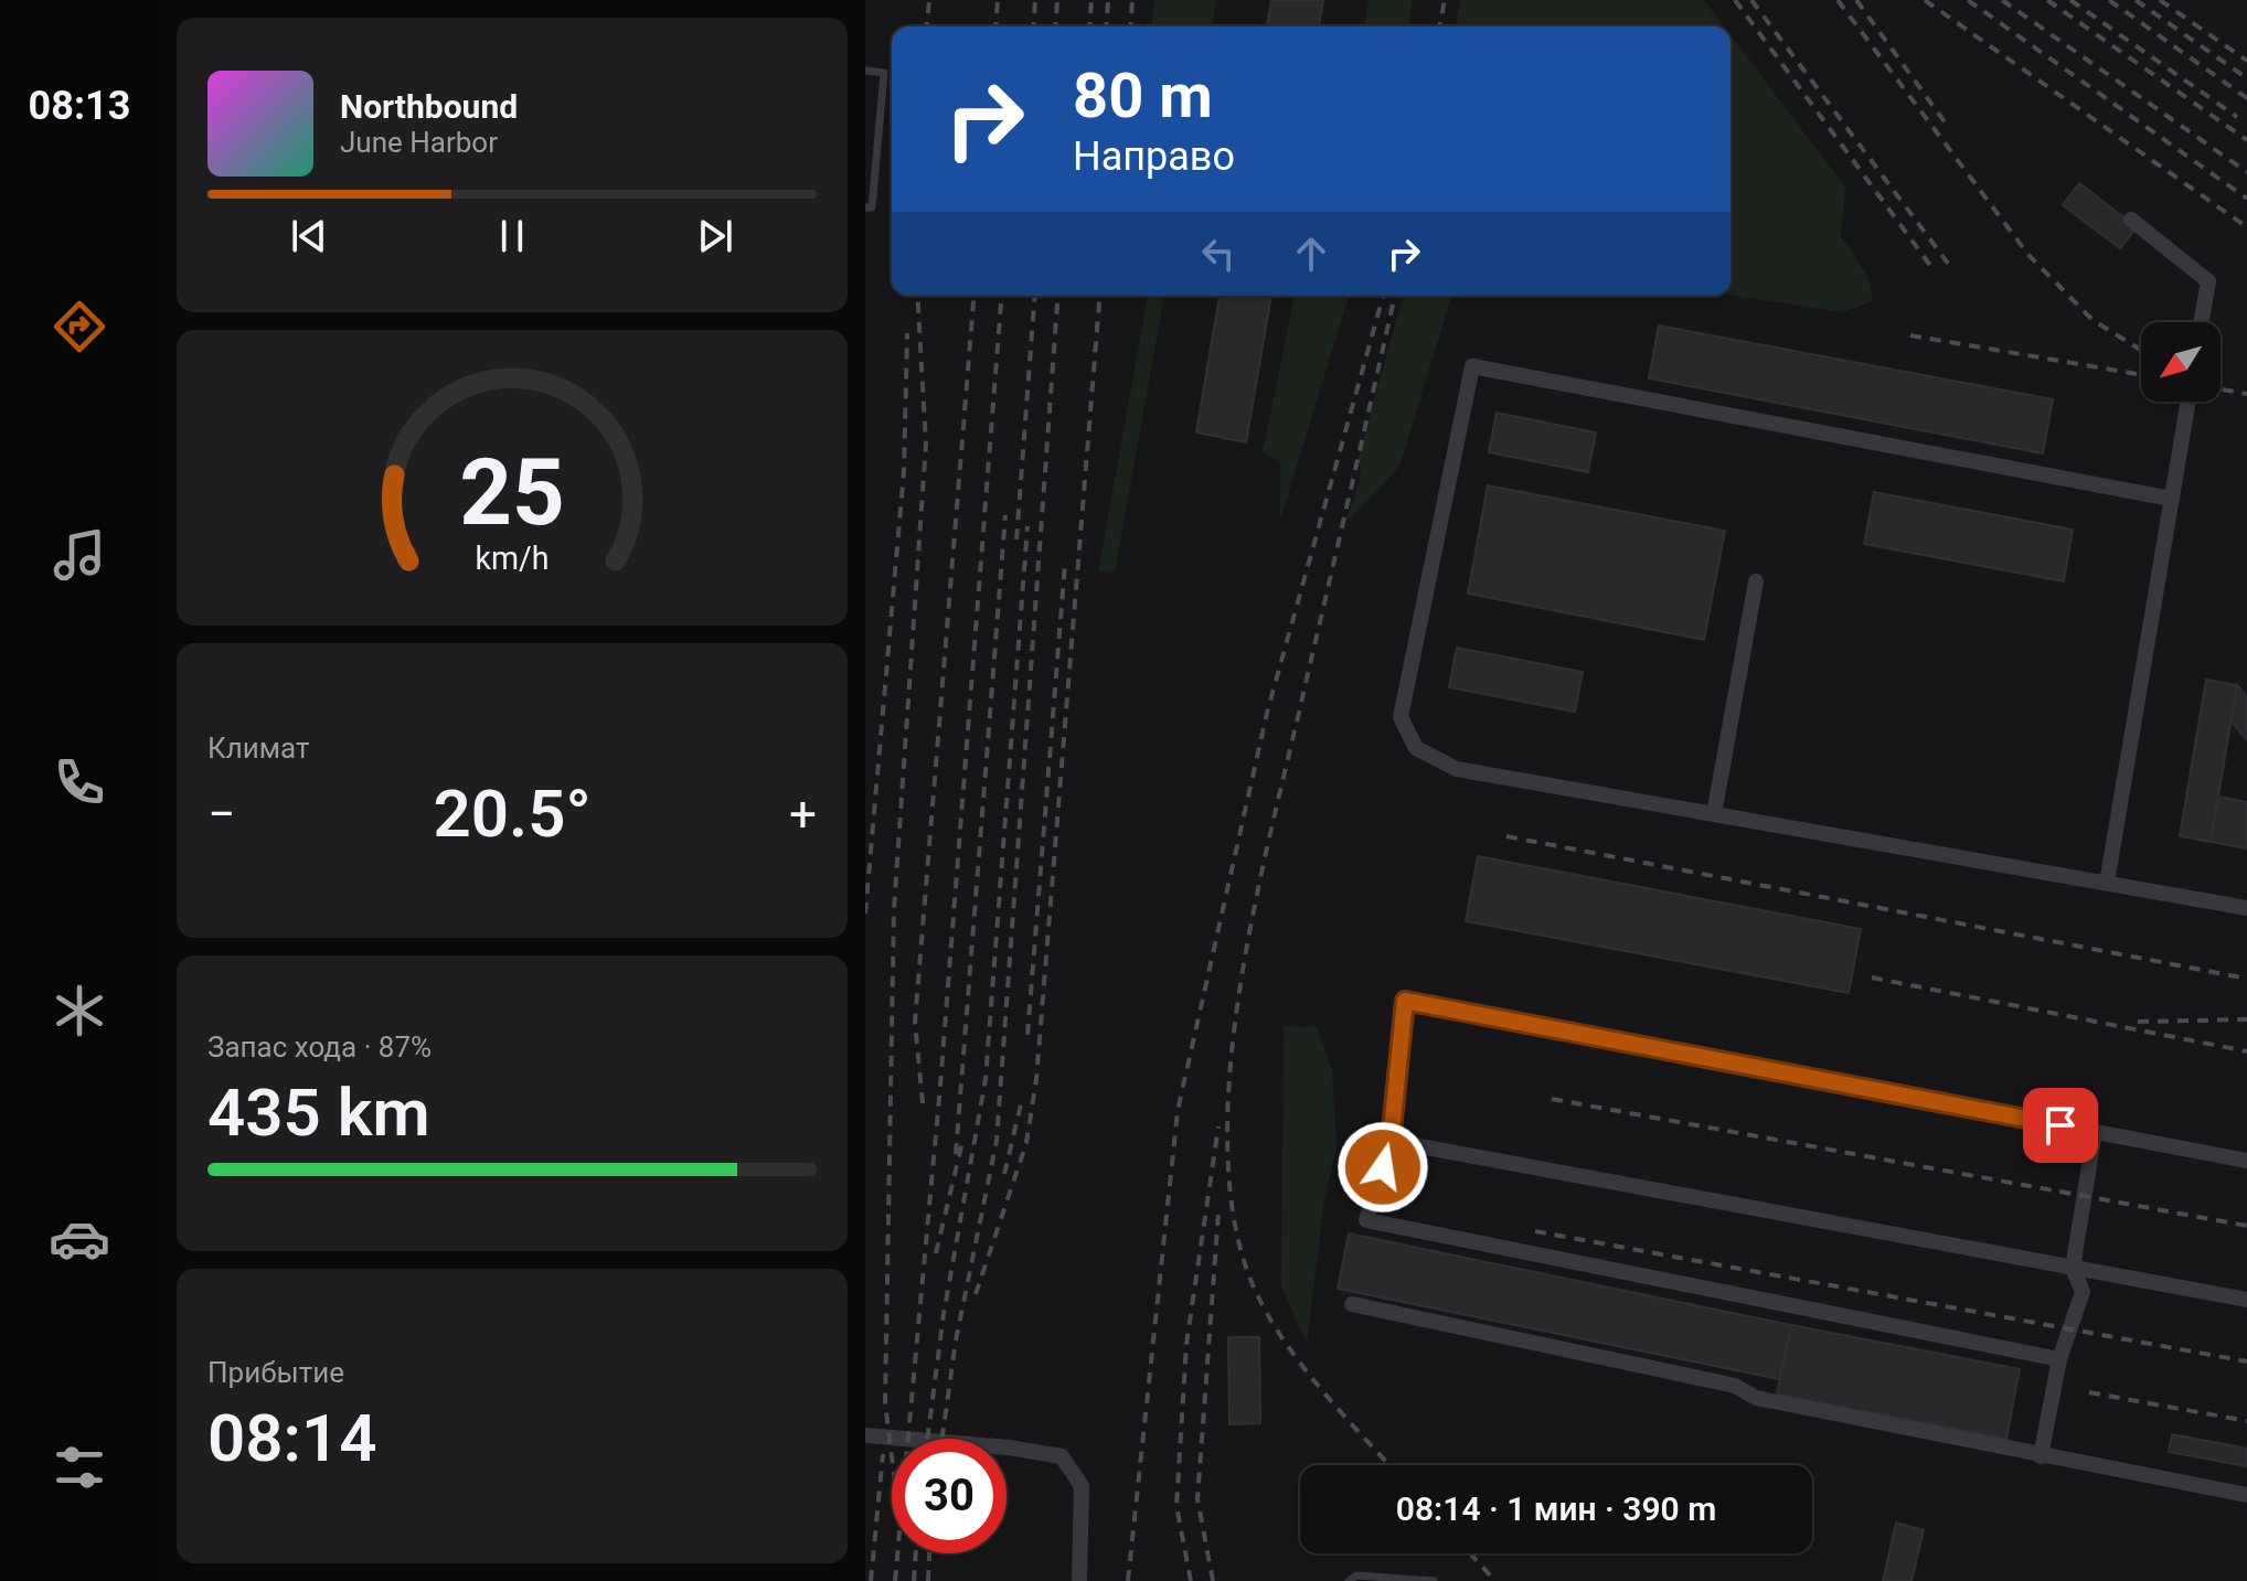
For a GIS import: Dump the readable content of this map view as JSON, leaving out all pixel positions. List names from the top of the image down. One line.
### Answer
{"north":"bottom left","page":{"tabs":"08:13","turn":["80 m","Направо"],"song":["Northbound","June Harbor"],"tile":["Климат",["Запас хода · 87%","435 km"],["Прибытие","08:14"]],"heat":["−","20.5°","+"],"limit":"30","trip":"08:14 · 1 мин · 390 m","gauge":["25","km/h"]}}
